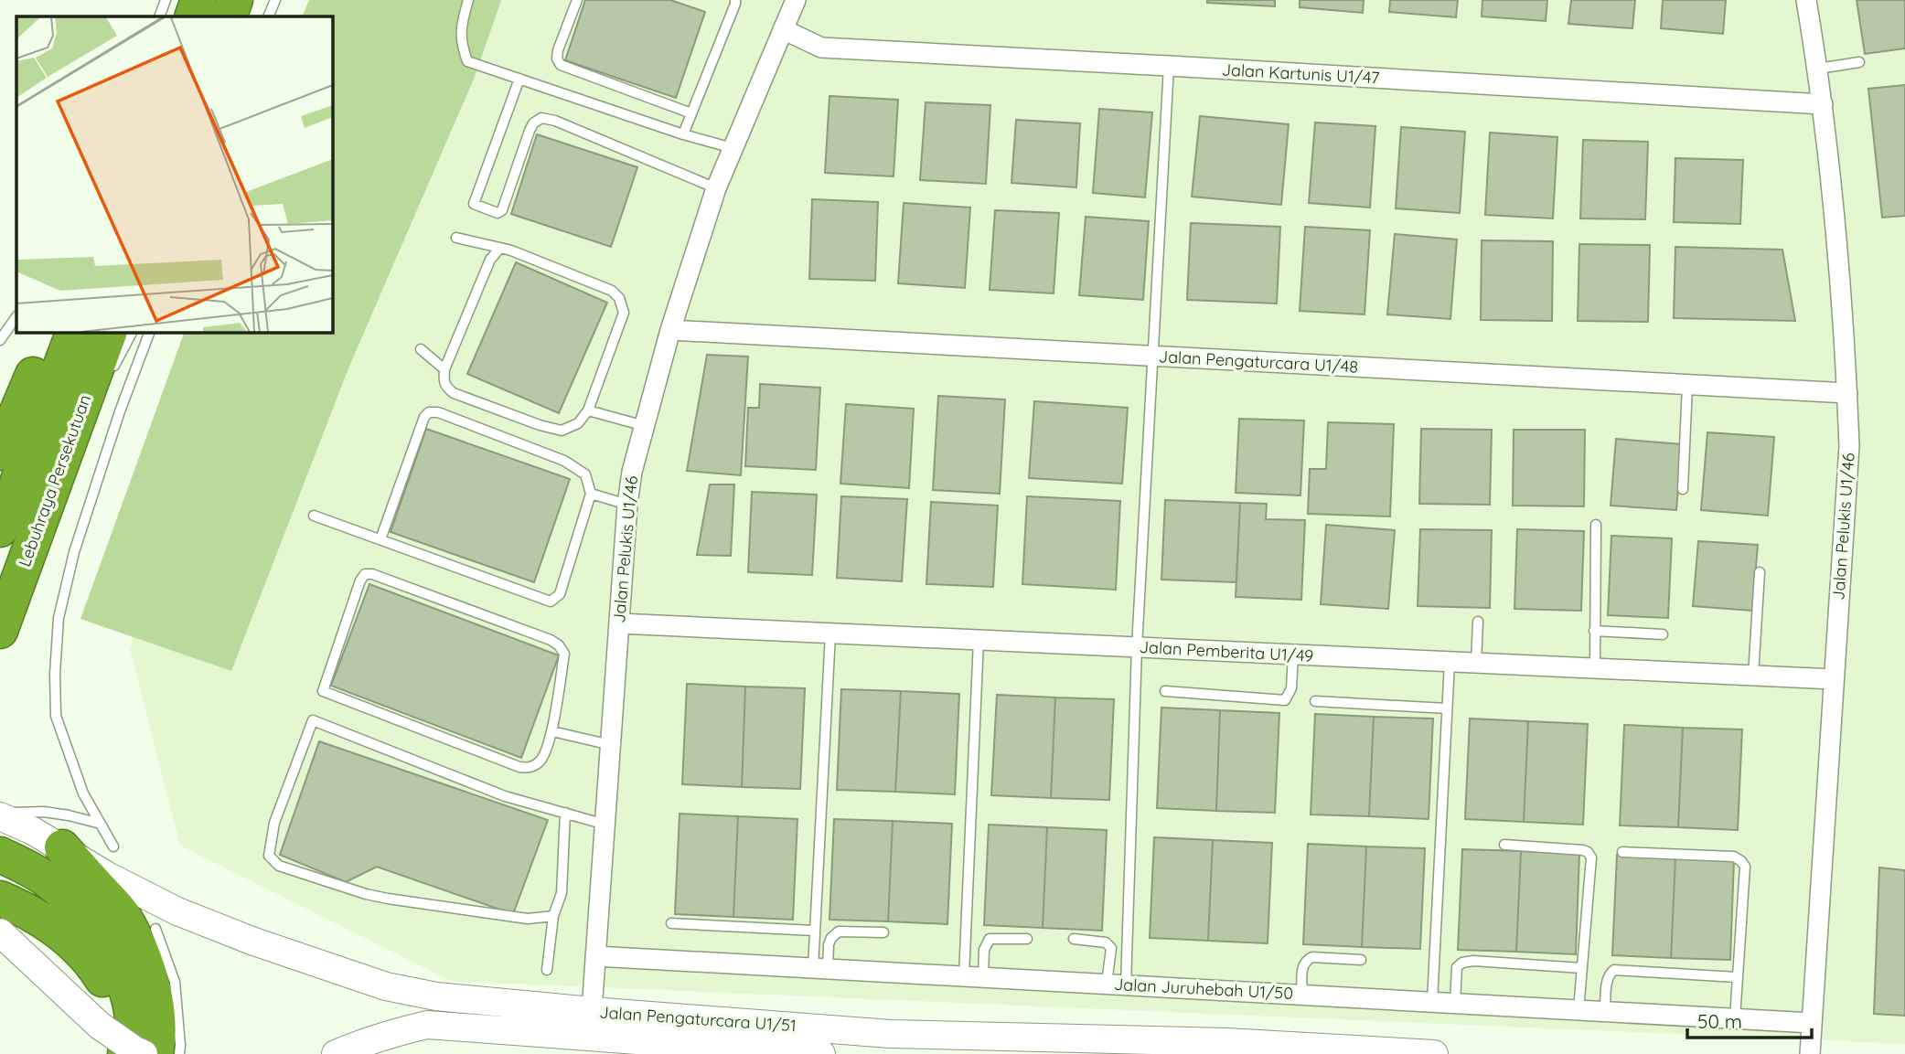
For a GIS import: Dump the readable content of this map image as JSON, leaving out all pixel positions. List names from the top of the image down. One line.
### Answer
{"streets":{"highway":["Lebuhraya Persekutuan"],"main road":["Jalan Pengaturcara U1/51"],"street":["Jalan Kartunis U1/47","Jalan Pengaturcara U1/48","Jalan Pelukis U1/46","Jalan Pemberita U1/49","Jalan Juruhebah U1/50"]},"crossings":[["Jalan Kartunis U1/47","Jalan Pelukis U1/46"],["Jalan Pengaturcara U1/48","Jalan Pelukis U1/46"],["Jalan Pelukis U1/46","Jalan Pemberita U1/49"],["Jalan Pelukis U1/46","Jalan Juruhebah U1/50"],["Jalan Pelukis U1/46","Jalan Pengaturcara U1/51"]],"scale_bar":"50 m"}
